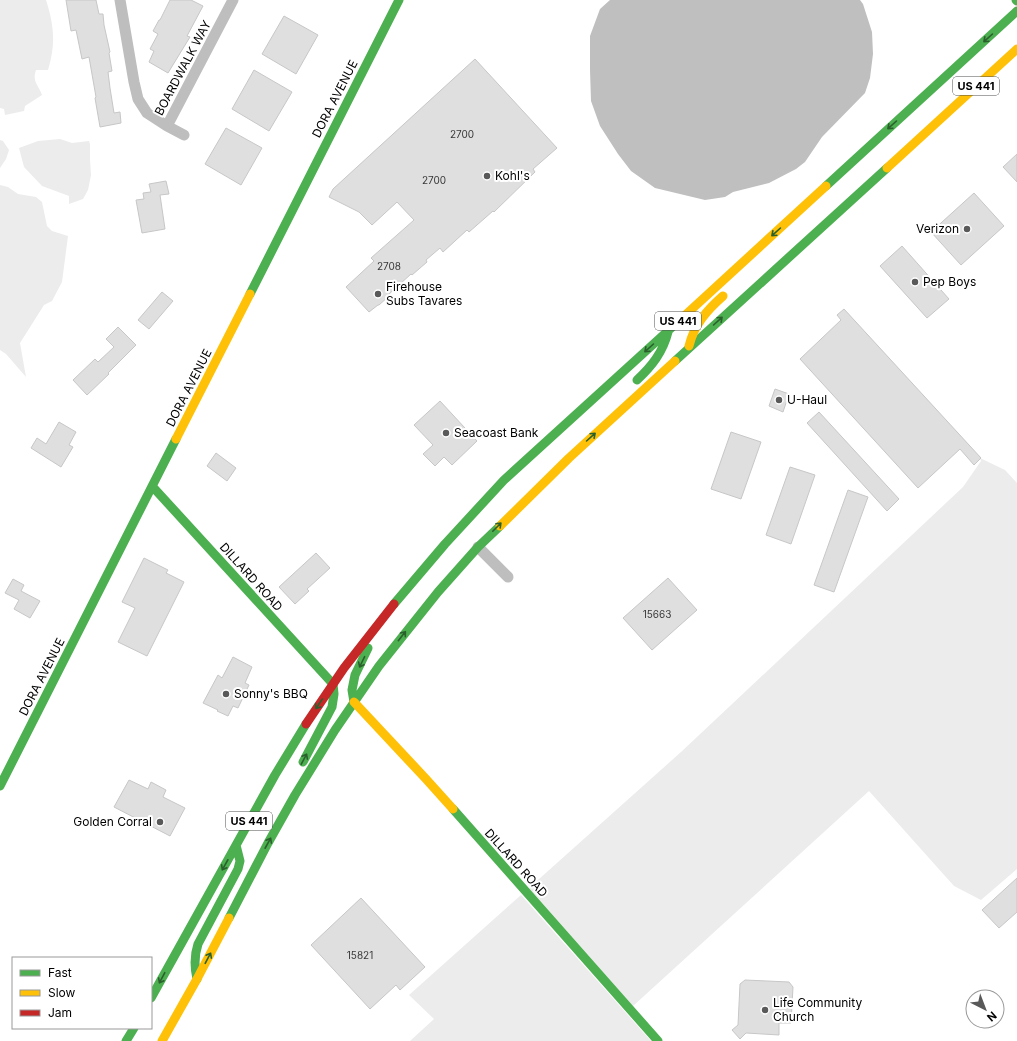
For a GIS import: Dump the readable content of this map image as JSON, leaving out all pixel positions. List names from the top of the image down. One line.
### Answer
{"streets":{"main road":["US 441","DORA AVENUE","DILLARD ROAD"],"street":["BOARDWALK WAY"]},"crossings":[["US 441","DILLARD ROAD"],["DORA AVENUE","DILLARD ROAD"]],"places":["Kohl's","Verizon","Pep Boys","Firehouse Subs Tavares","U-Haul","Seacoast Bank","Sonny's BBQ","Golden Corral","Life Community Church"],"house_numbers":["2700","2700","2708","15663","15821"],"legend":["Fast","Slow","Jam"],"north":"bottom right"}
